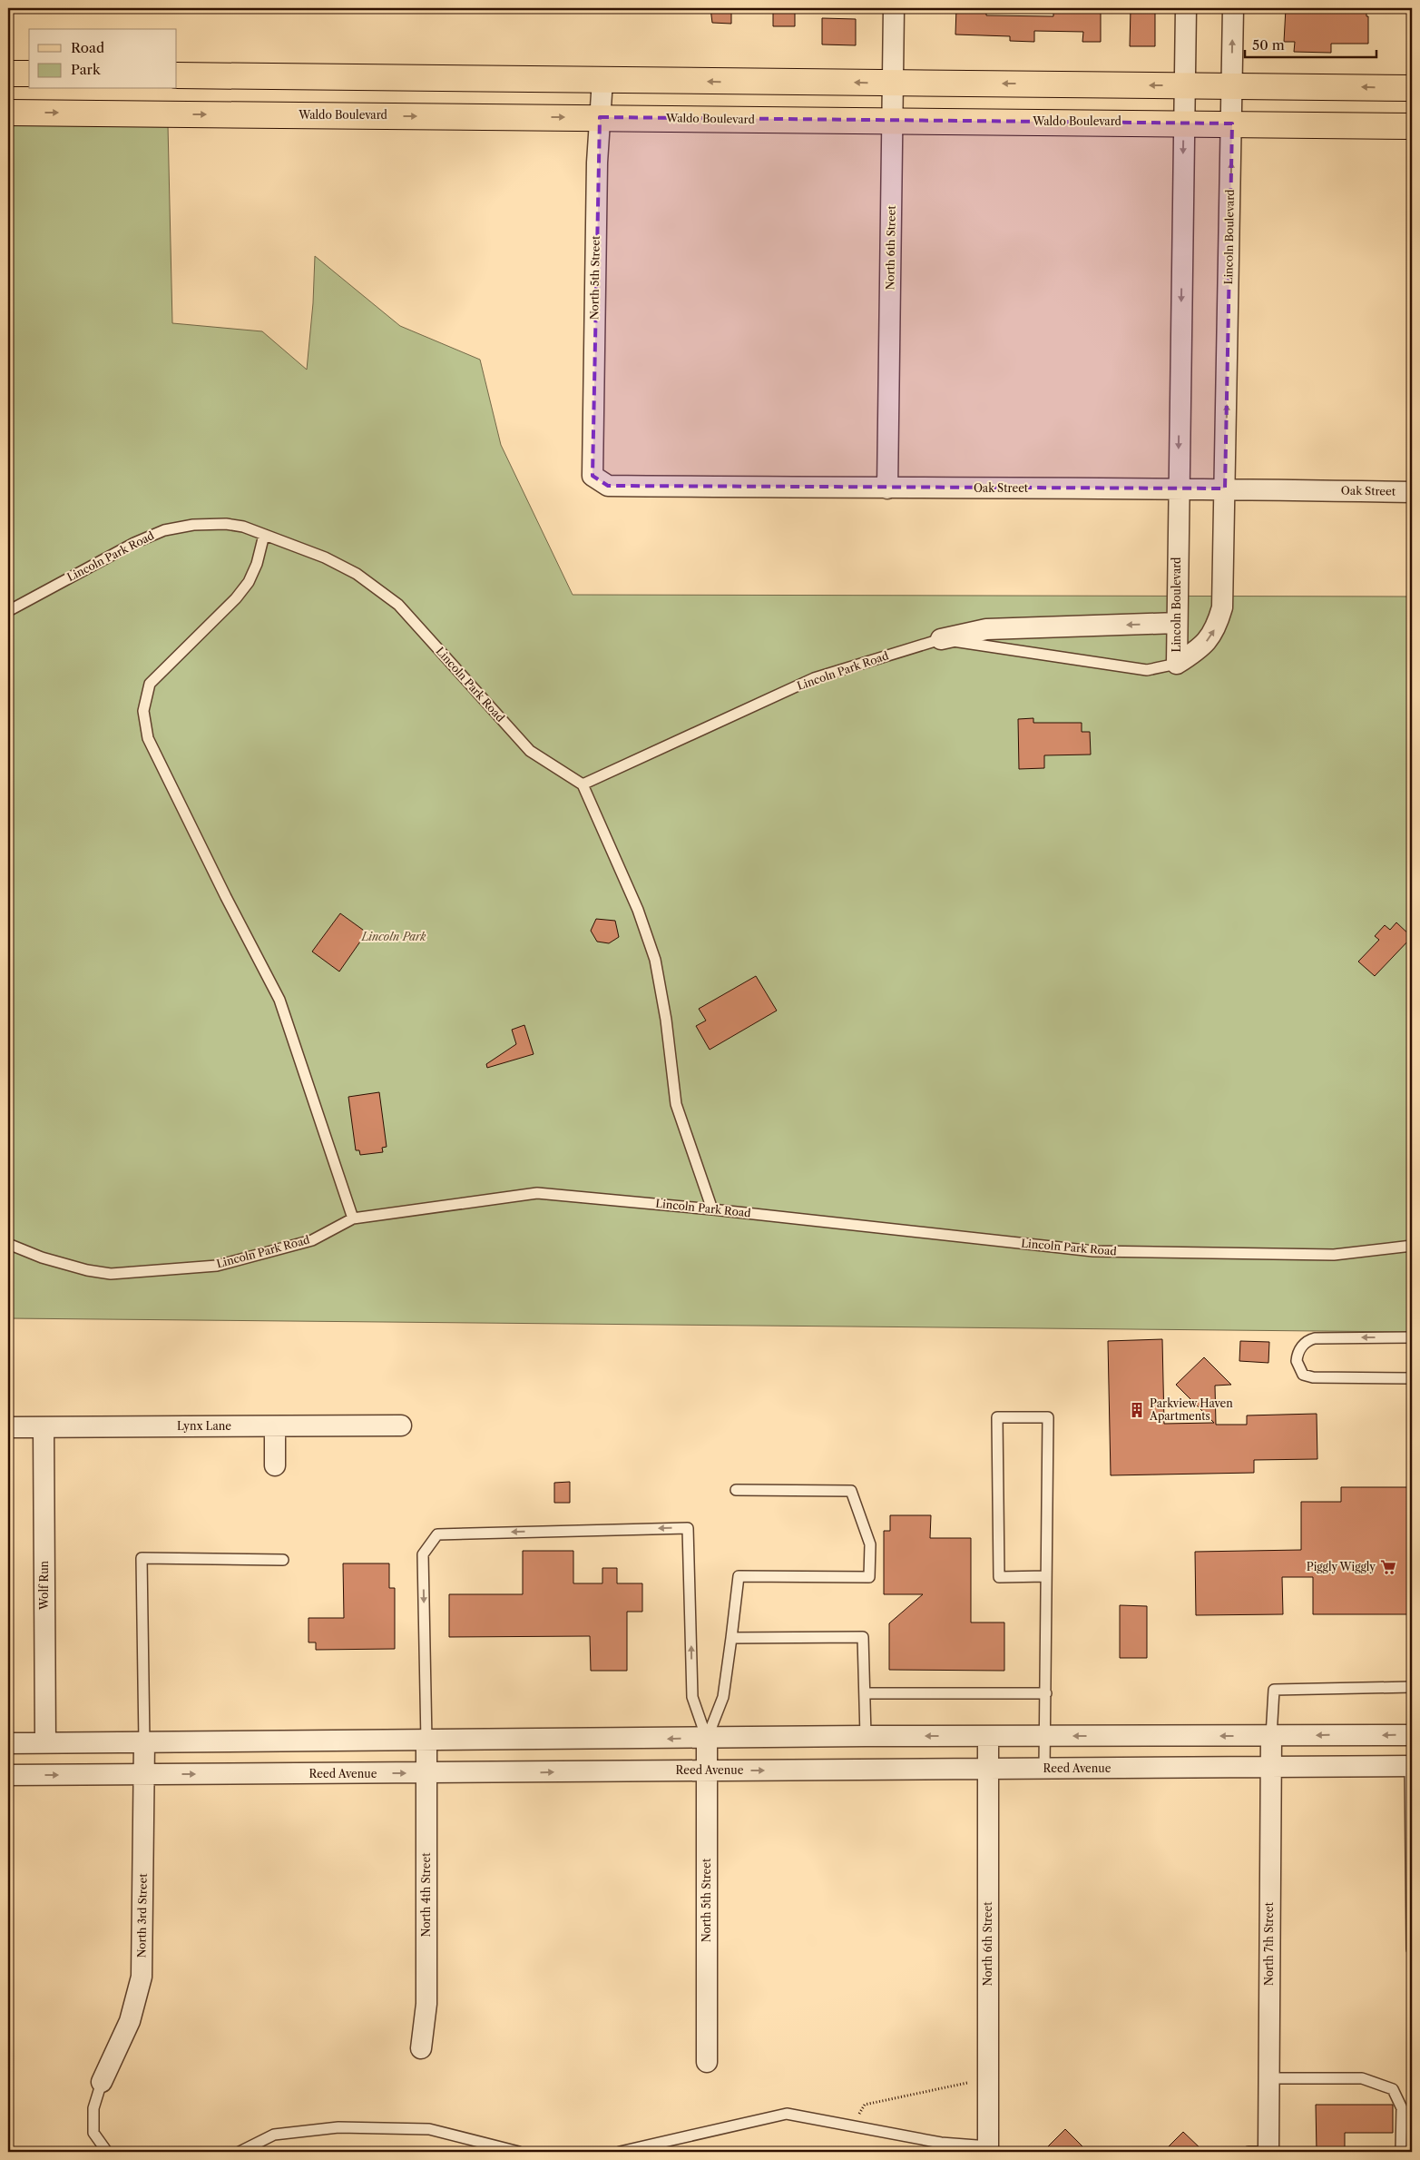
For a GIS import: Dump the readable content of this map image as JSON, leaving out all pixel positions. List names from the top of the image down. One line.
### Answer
{"streets":{"main road":["Waldo Boulevard"],"street":["Lincoln Boulevard","North 6th Street","North 5th Street","Oak Street","Lincoln Park Road","Lynx Lane","Wolf Run","Reed Avenue","North 4th Street","North 3rd Street","North 7th Street"]},"crossings":[["Waldo Boulevard","Lincoln Boulevard"],["Waldo Boulevard","North 6th Street"],["Waldo Boulevard","North 5th Street"],["Lincoln Boulevard","Oak Street"],["Lincoln Boulevard","Lincoln Park Road"],["North 6th Street","Oak Street"],["North 6th Street","Reed Avenue"],["North 5th Street","Oak Street"],["North 5th Street","Reed Avenue"],["Lynx Lane","Wolf Run"],["Reed Avenue","North 4th Street"],["Reed Avenue","North 3rd Street"],["Reed Avenue","North 7th Street"]],"parks":["Lincoln Park"],"places":{"building":["Parkview Haven Apartments"],"supermarket":["Piggly Wiggly"]},"legend":["Road","Park"],"scale_bar":"50 m"}
